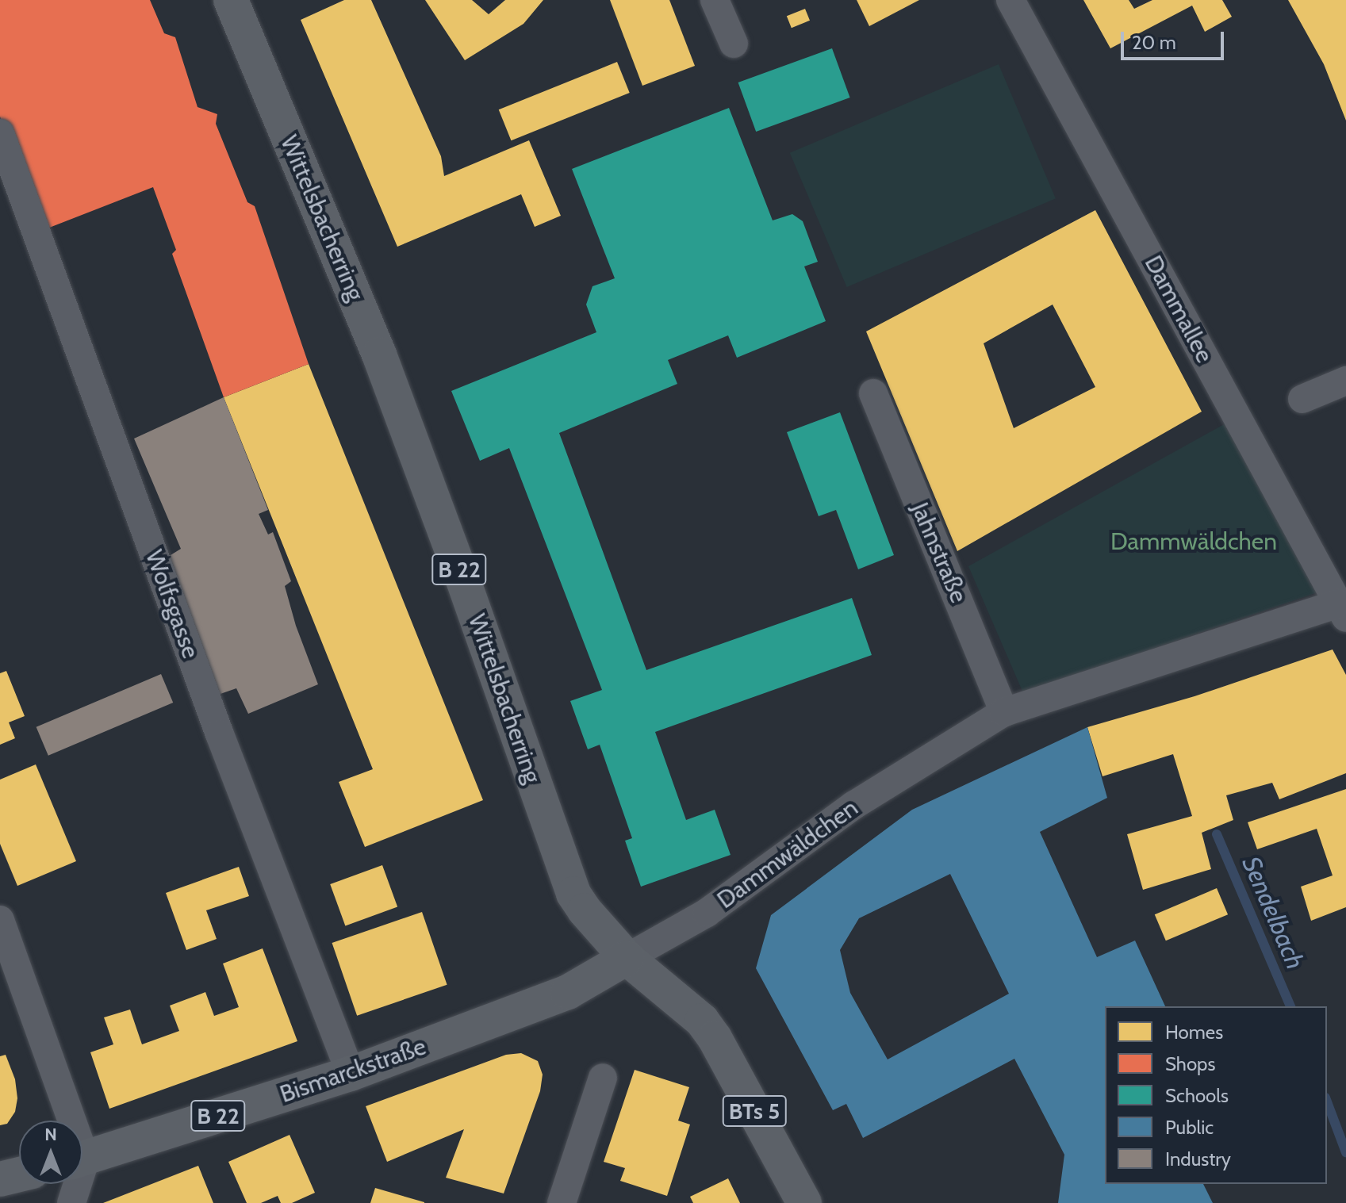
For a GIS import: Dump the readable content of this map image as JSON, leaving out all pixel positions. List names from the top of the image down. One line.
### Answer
{"streets":{"main road":["Wittelsbacherring","B 22","Bismarckstraße","BTs 5"],"street":["Dammallee","Jahnstraße","Wolfsgasse","Dammwäldchen"]},"crossings":[["Wittelsbacherring","Dammwäldchen"],["Wittelsbacherring","Bismarckstraße"],["Dammallee","Dammwäldchen"],["Jahnstraße","Dammwäldchen"],["Wolfsgasse","Bismarckstraße"],["Dammwäldchen","Bismarckstraße"]],"water":["Sendelbach"],"parks":["Dammwäldchen"],"legend":["Homes","Shops","Schools","Public","Industry"],"scale_bar":"20 m","north":"top"}
